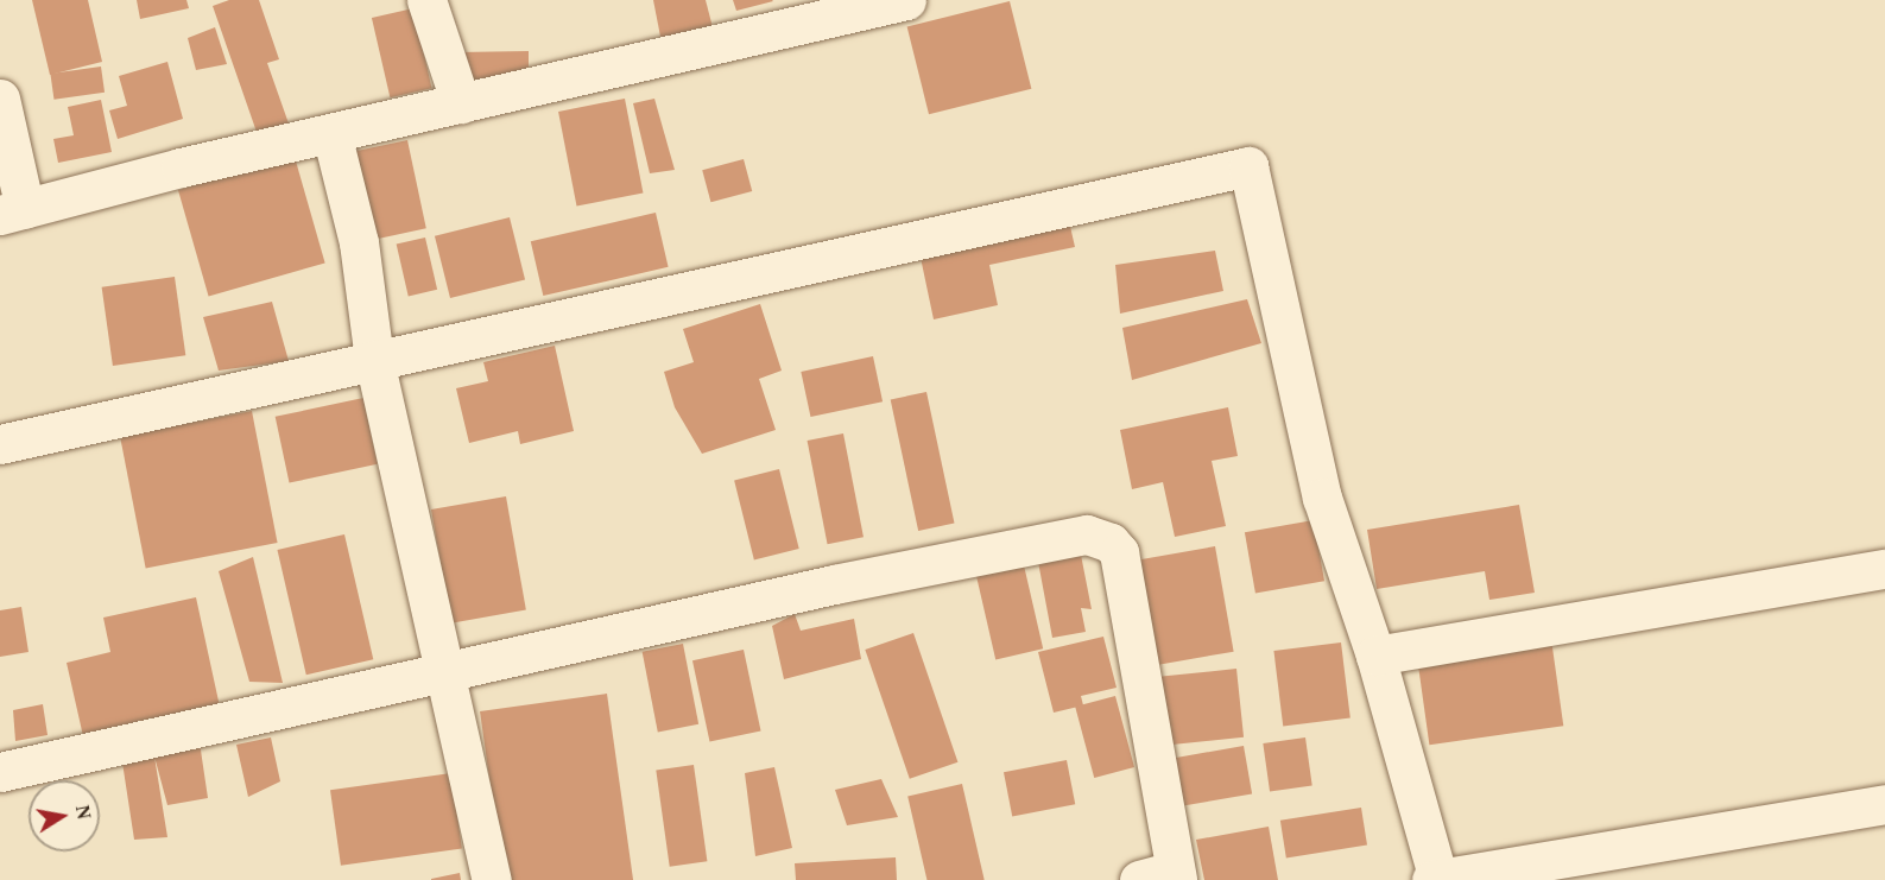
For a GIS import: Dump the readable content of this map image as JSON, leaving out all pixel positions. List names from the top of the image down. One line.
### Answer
{"north":"right"}
